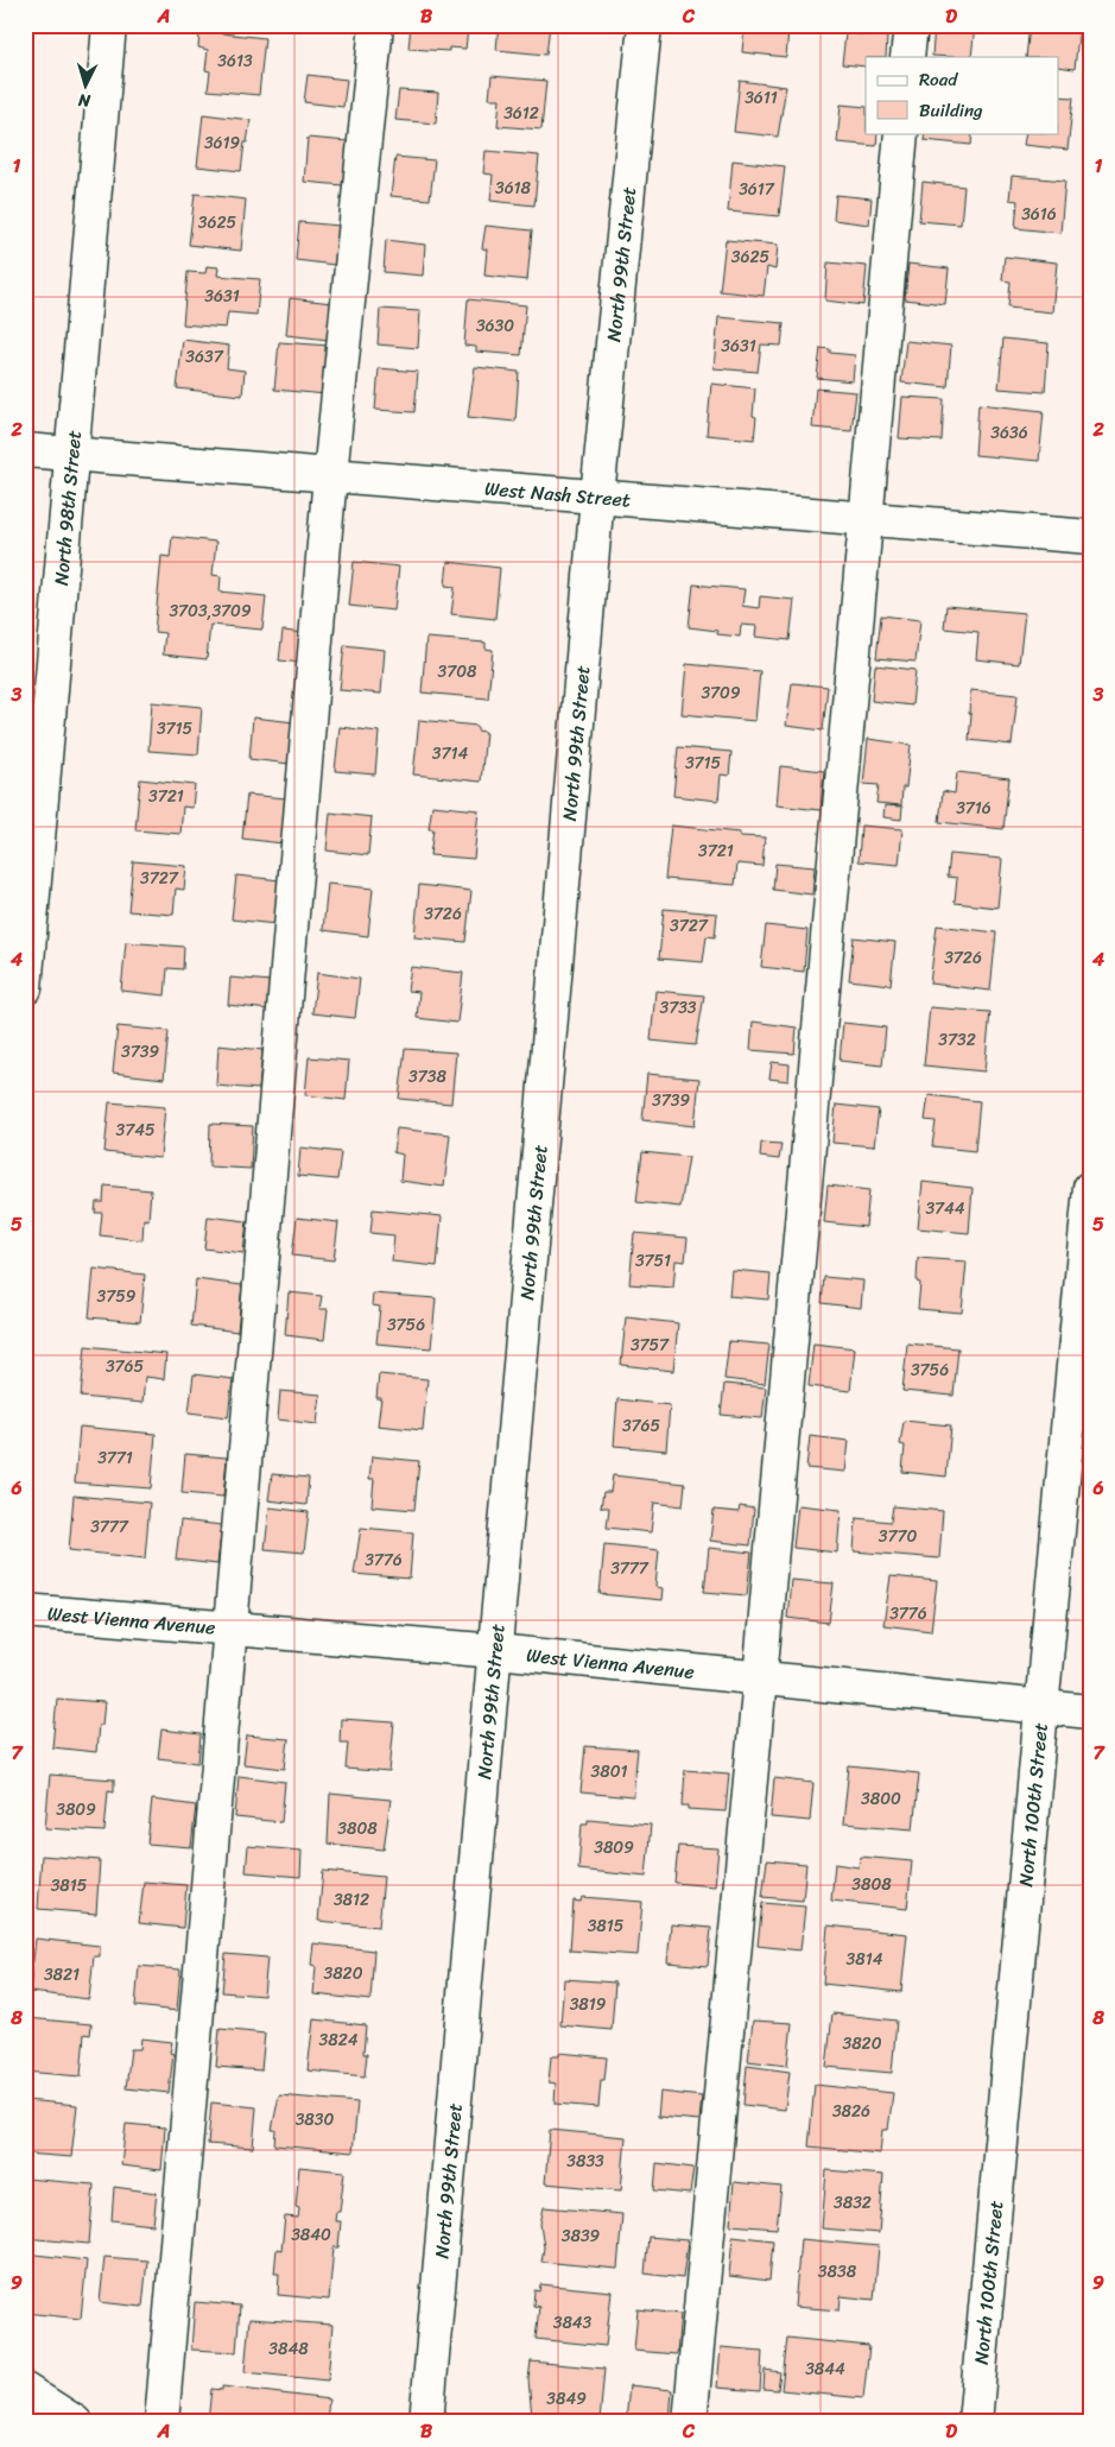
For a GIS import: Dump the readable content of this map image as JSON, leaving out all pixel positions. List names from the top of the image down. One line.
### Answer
{"streets":{"street":["North 99th Street","West Nash Street","North 98th Street","West Vienna Avenue","North 100th Street"]},"crossings":[["North 99th Street","West Nash Street"],["North 99th Street","West Vienna Avenue"],["West Nash Street","North 98th Street"],["West Vienna Avenue","North 100th Street"]],"house_numbers":["3613","3611","3612","3619","3618","3617","3616","3625","3625","3631","3630","3631","3637","3636","3703,3709","3708","3709","3715","3714","3715","3721","3716","3721","3727","3726","3727","3726","3733","3732","3739","3738","3739","3745","3744","3751","3759","3756","3757","3765","3756","3765","3771","3777","3770","3776","3777","3776","3801","3800","3809","3808","3809","3808","3815","3812","3815","3814","3820","3821","3819","3824","3820","3826","3830","3833","3832","3840","3839","3838","3843","3848","3844","3849"],"legend":["Road","Building"],"north":"bottom","grid":{"columns":["A","B","C","D"],"rows":["1","2","3","4","5","6","7","8","9"]}}
